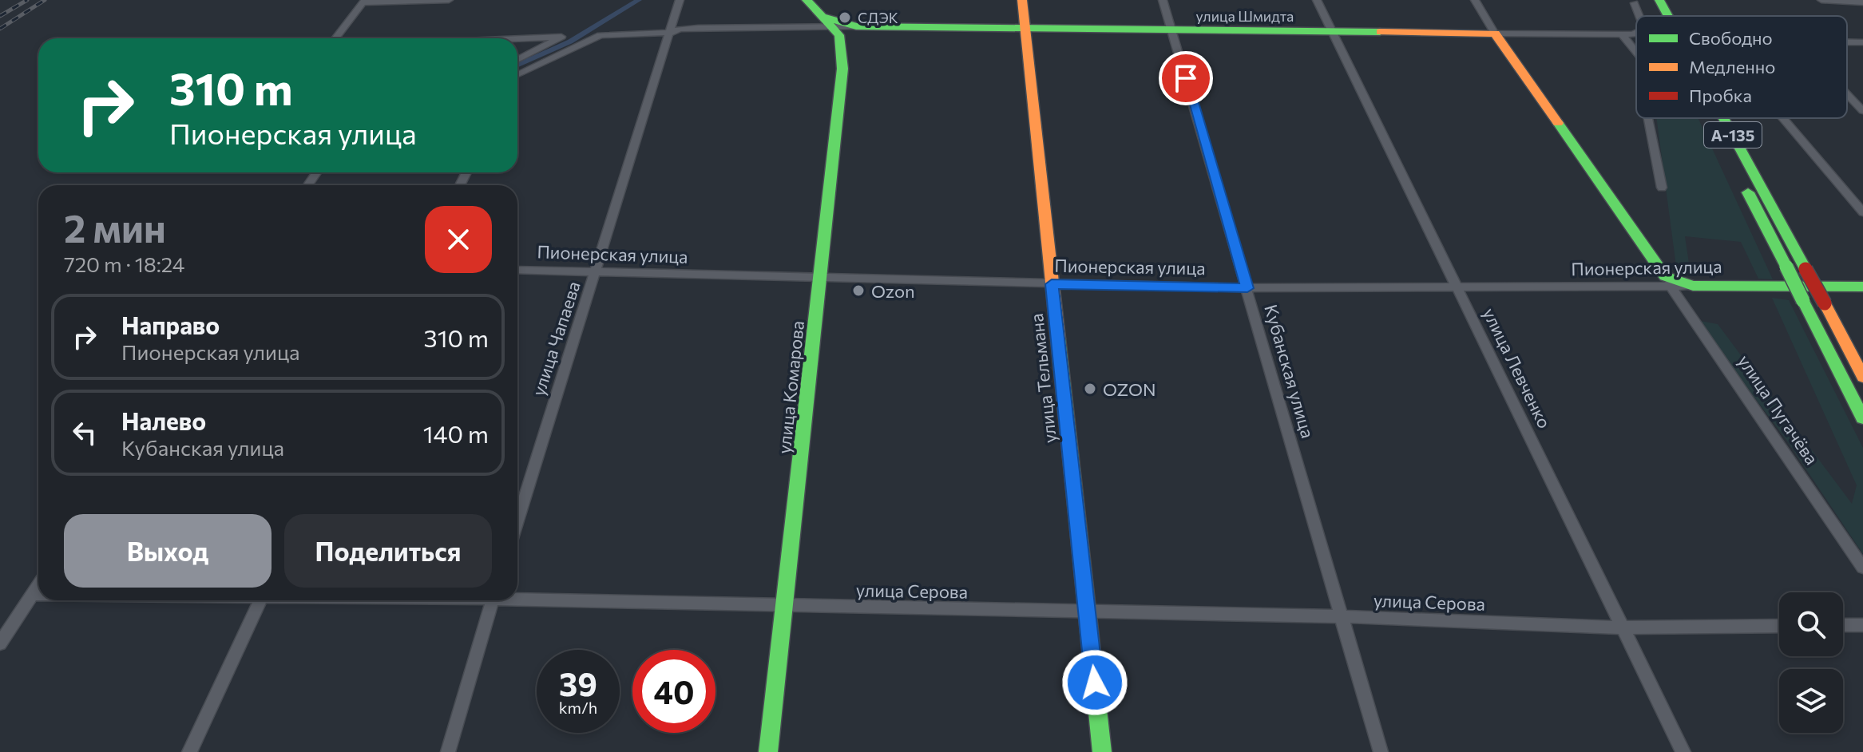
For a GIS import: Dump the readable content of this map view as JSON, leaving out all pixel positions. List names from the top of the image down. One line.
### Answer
{"streets":{"main road":["улица Шмидта","А-135","Пионерская улица","улица Тельмана","улица Комарова","улица Пугачёва"],"street":["улица Чапаева","улица Левченко","Кубанская улица","улица Серова"]},"crossings":[["улица Шмидта","улица Чапаева"],["улица Шмидта","улица Левченко"],["улица Шмидта","Кубанская улица"],["улица Шмидта","улица Тельмана"],["улица Шмидта","улица Комарова"],["улица Шмидта","улица Пугачёва"],["Пионерская улица","улица Чапаева"],["Пионерская улица","улица Левченко"],["Пионерская улица","Кубанская улица"],["Пионерская улица","улица Тельмана"],["Пионерская улица","улица Комарова"],["Пионерская улица","улица Пугачёва"],["улица Левченко","улица Серова"],["Кубанская улица","улица Серова"],["улица Тельмана","улица Серова"],["улица Комарова","улица Серова"]],"places":["СДЭК","Ozon","OZON"],"legend":["Свободно","Медленно","Пробка"],"page":{"turn":["310 m","Пионерская улица"],"heading":["2 мин","720 m · 18:24"],"list":[{"name":"Направо","note":"Пионерская улица","value":"310 m"},{"name":"Налево","note":"Кубанская улица","value":"140 m"}],"buttons":["Выход","Поделиться"],"speed":"39 km/h","limit":"40"}}
